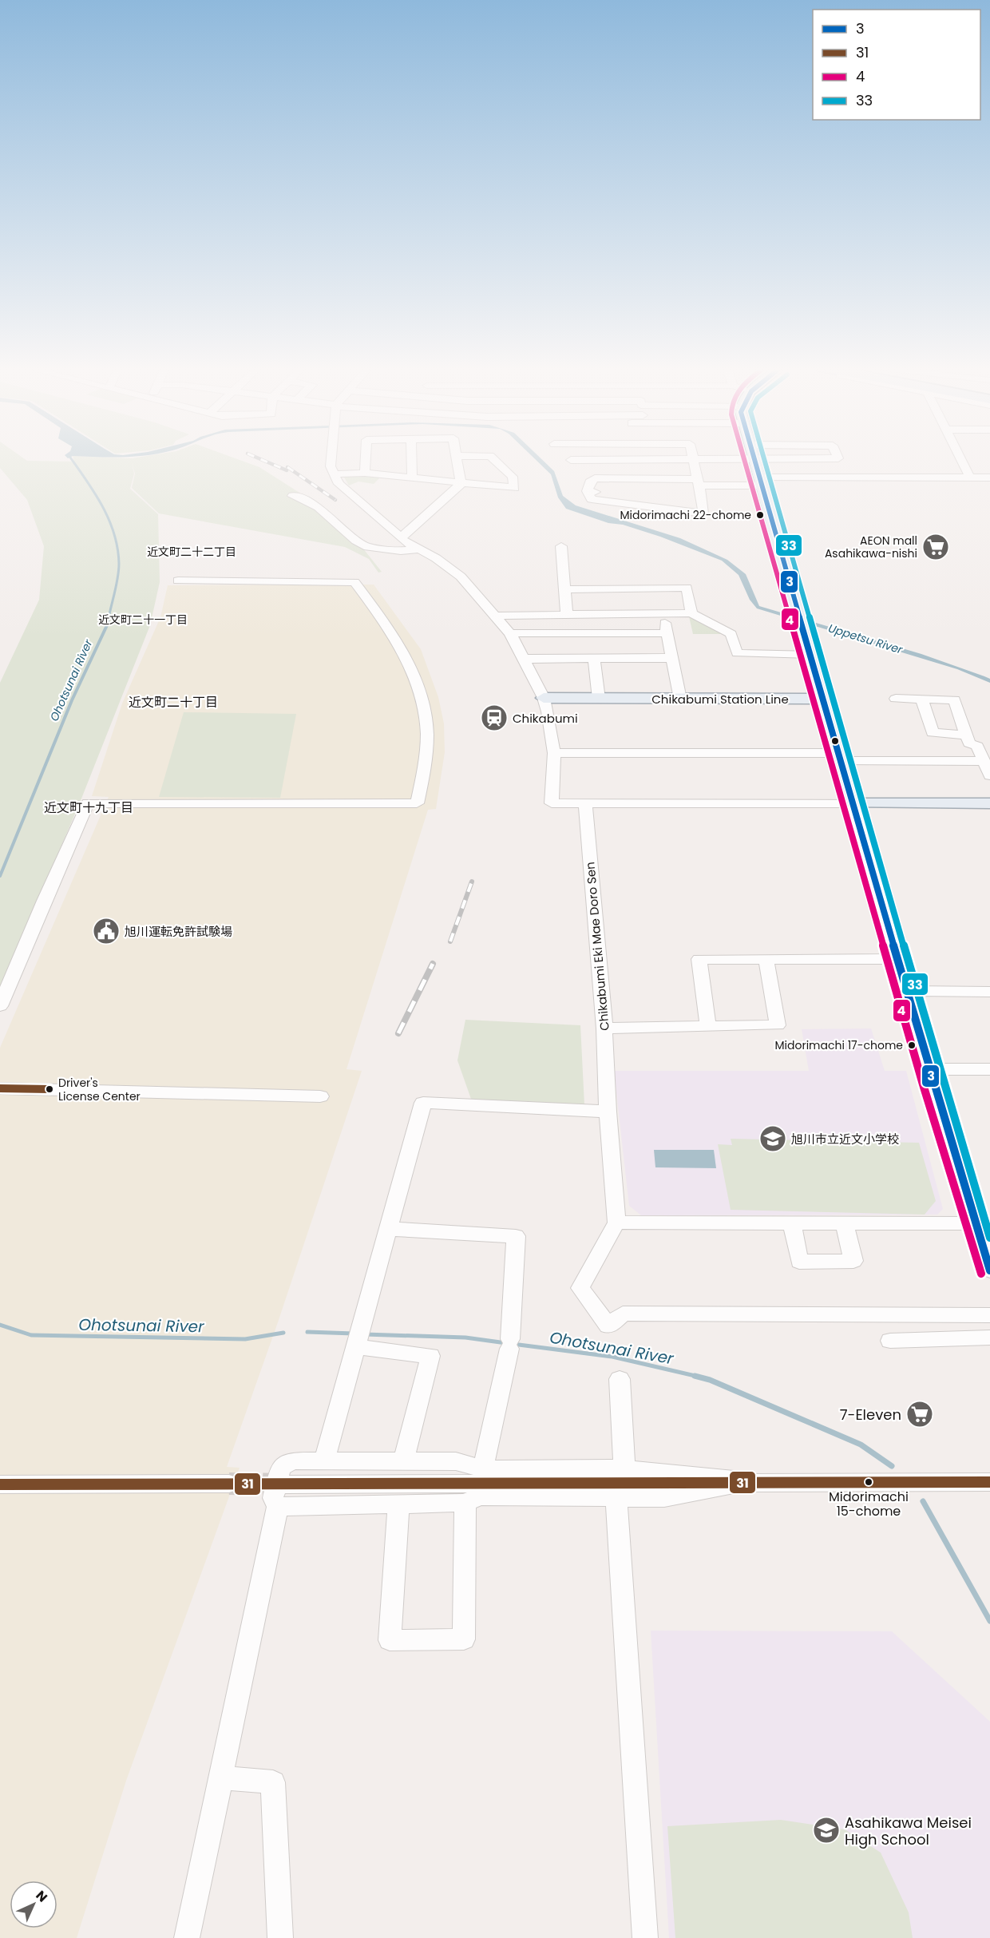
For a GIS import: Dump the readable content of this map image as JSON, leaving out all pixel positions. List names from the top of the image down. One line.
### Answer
{"streets":{"main road":["Chikabumi Station Line"],"street":["Chikabumi Eki Mae Doro Sen"]},"districts":["近文町二十二丁目","近文町二十一丁目","近文町二十丁目","近文町十九丁目"],"water":["Uppetsu River","Ohotsunai River"],"places":{"other":["Midorimachi 22-chome","Midorimachi 17-chome","Driver's License Center","Midorimachi 15-chome"],"supermarket":["AEON mall Asahikawa-nishi","7-Eleven"],"station":["Chikabumi"],"public building":["旭川運転免許試験場"],"school or university":["旭川市立近文小学校","Asahikawa Meisei High School"]},"lines":["transit line 3","transit line 4","transit line 33","transit line 31"],"legend":["3","31","4","33"],"north":"top right"}
